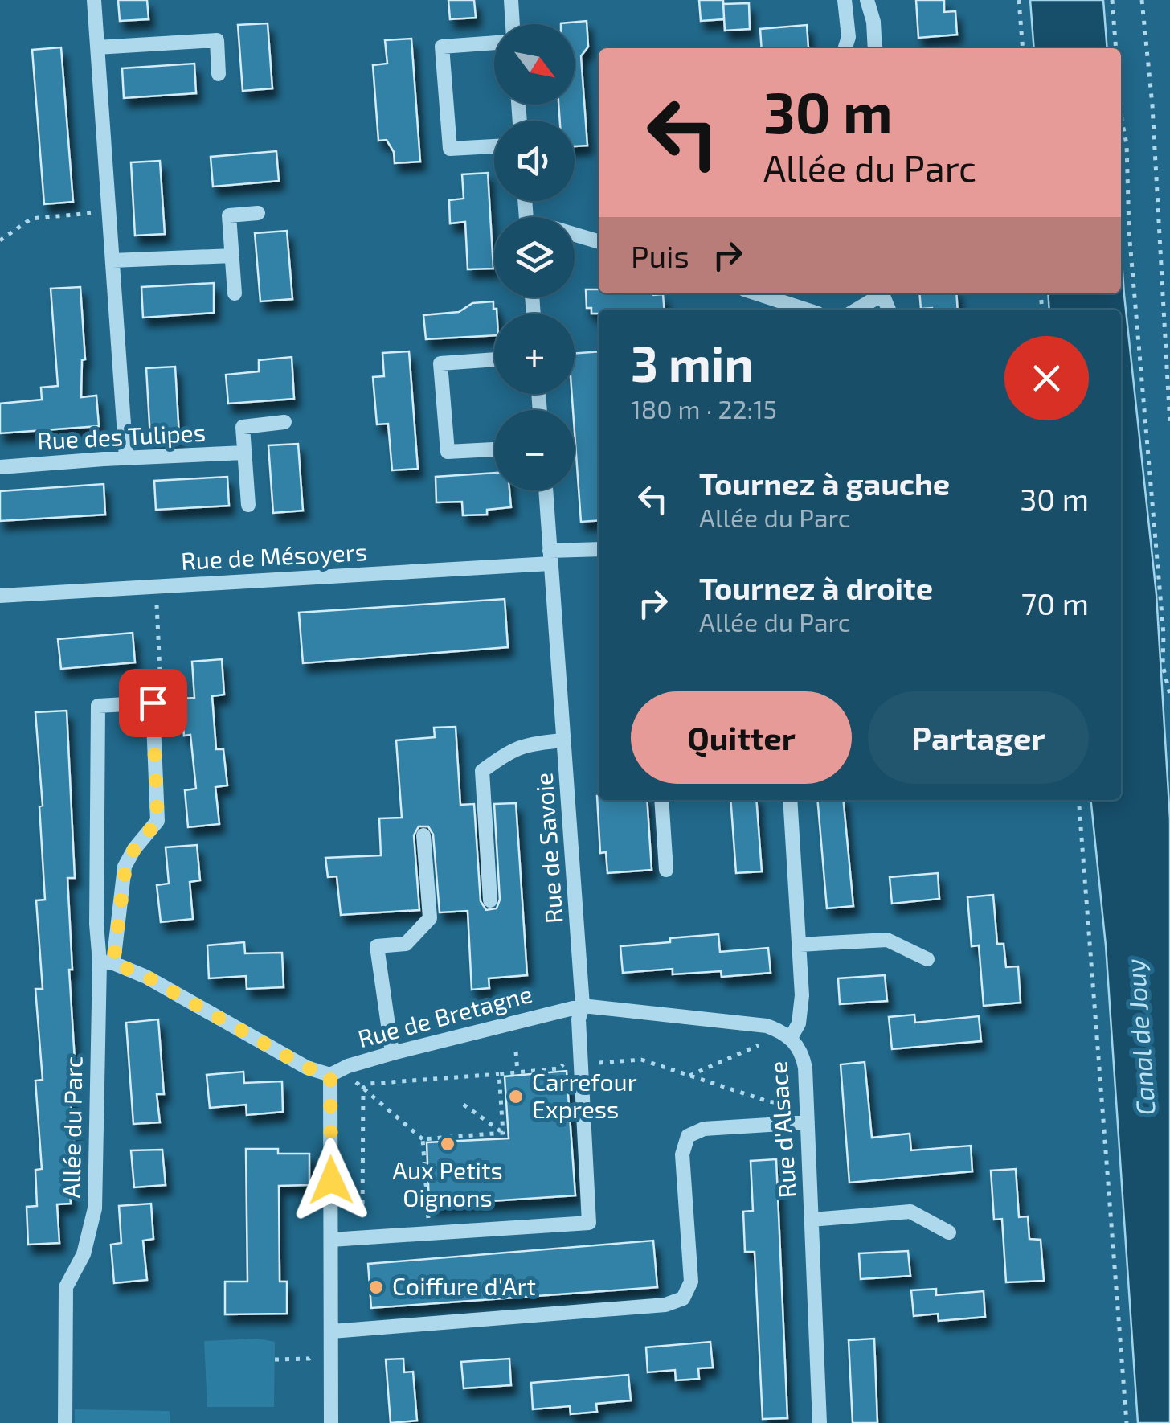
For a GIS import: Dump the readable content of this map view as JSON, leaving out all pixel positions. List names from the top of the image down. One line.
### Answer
{"streets":{"street":["Rue des Tulipes","Rue de Mésoyers","Rue de Savoie","Rue de Bretagne","Allée du Parc","Rue d'Alsace"]},"crossings":[["Rue de Mésoyers","Rue de Savoie"],["Rue de Savoie","Rue de Bretagne"]],"water":["Canal de Jouy"],"places":["Carrefour Express","Aux Petits Oignons","Coiffure d'Art"],"north":"bottom right","page":{"map_buttons":["+","−"],"turn":["30 m","Allée du Parc"],"then":"Puis","heading":["3 min","180 m · 22:15"],"list":[{"name":"Tournez à gauche","note":"Allée du Parc","value":"30 m"},{"name":"Tournez à droite","note":"Allée du Parc","value":"70 m"}],"buttons":["Quitter","Partager"]}}
